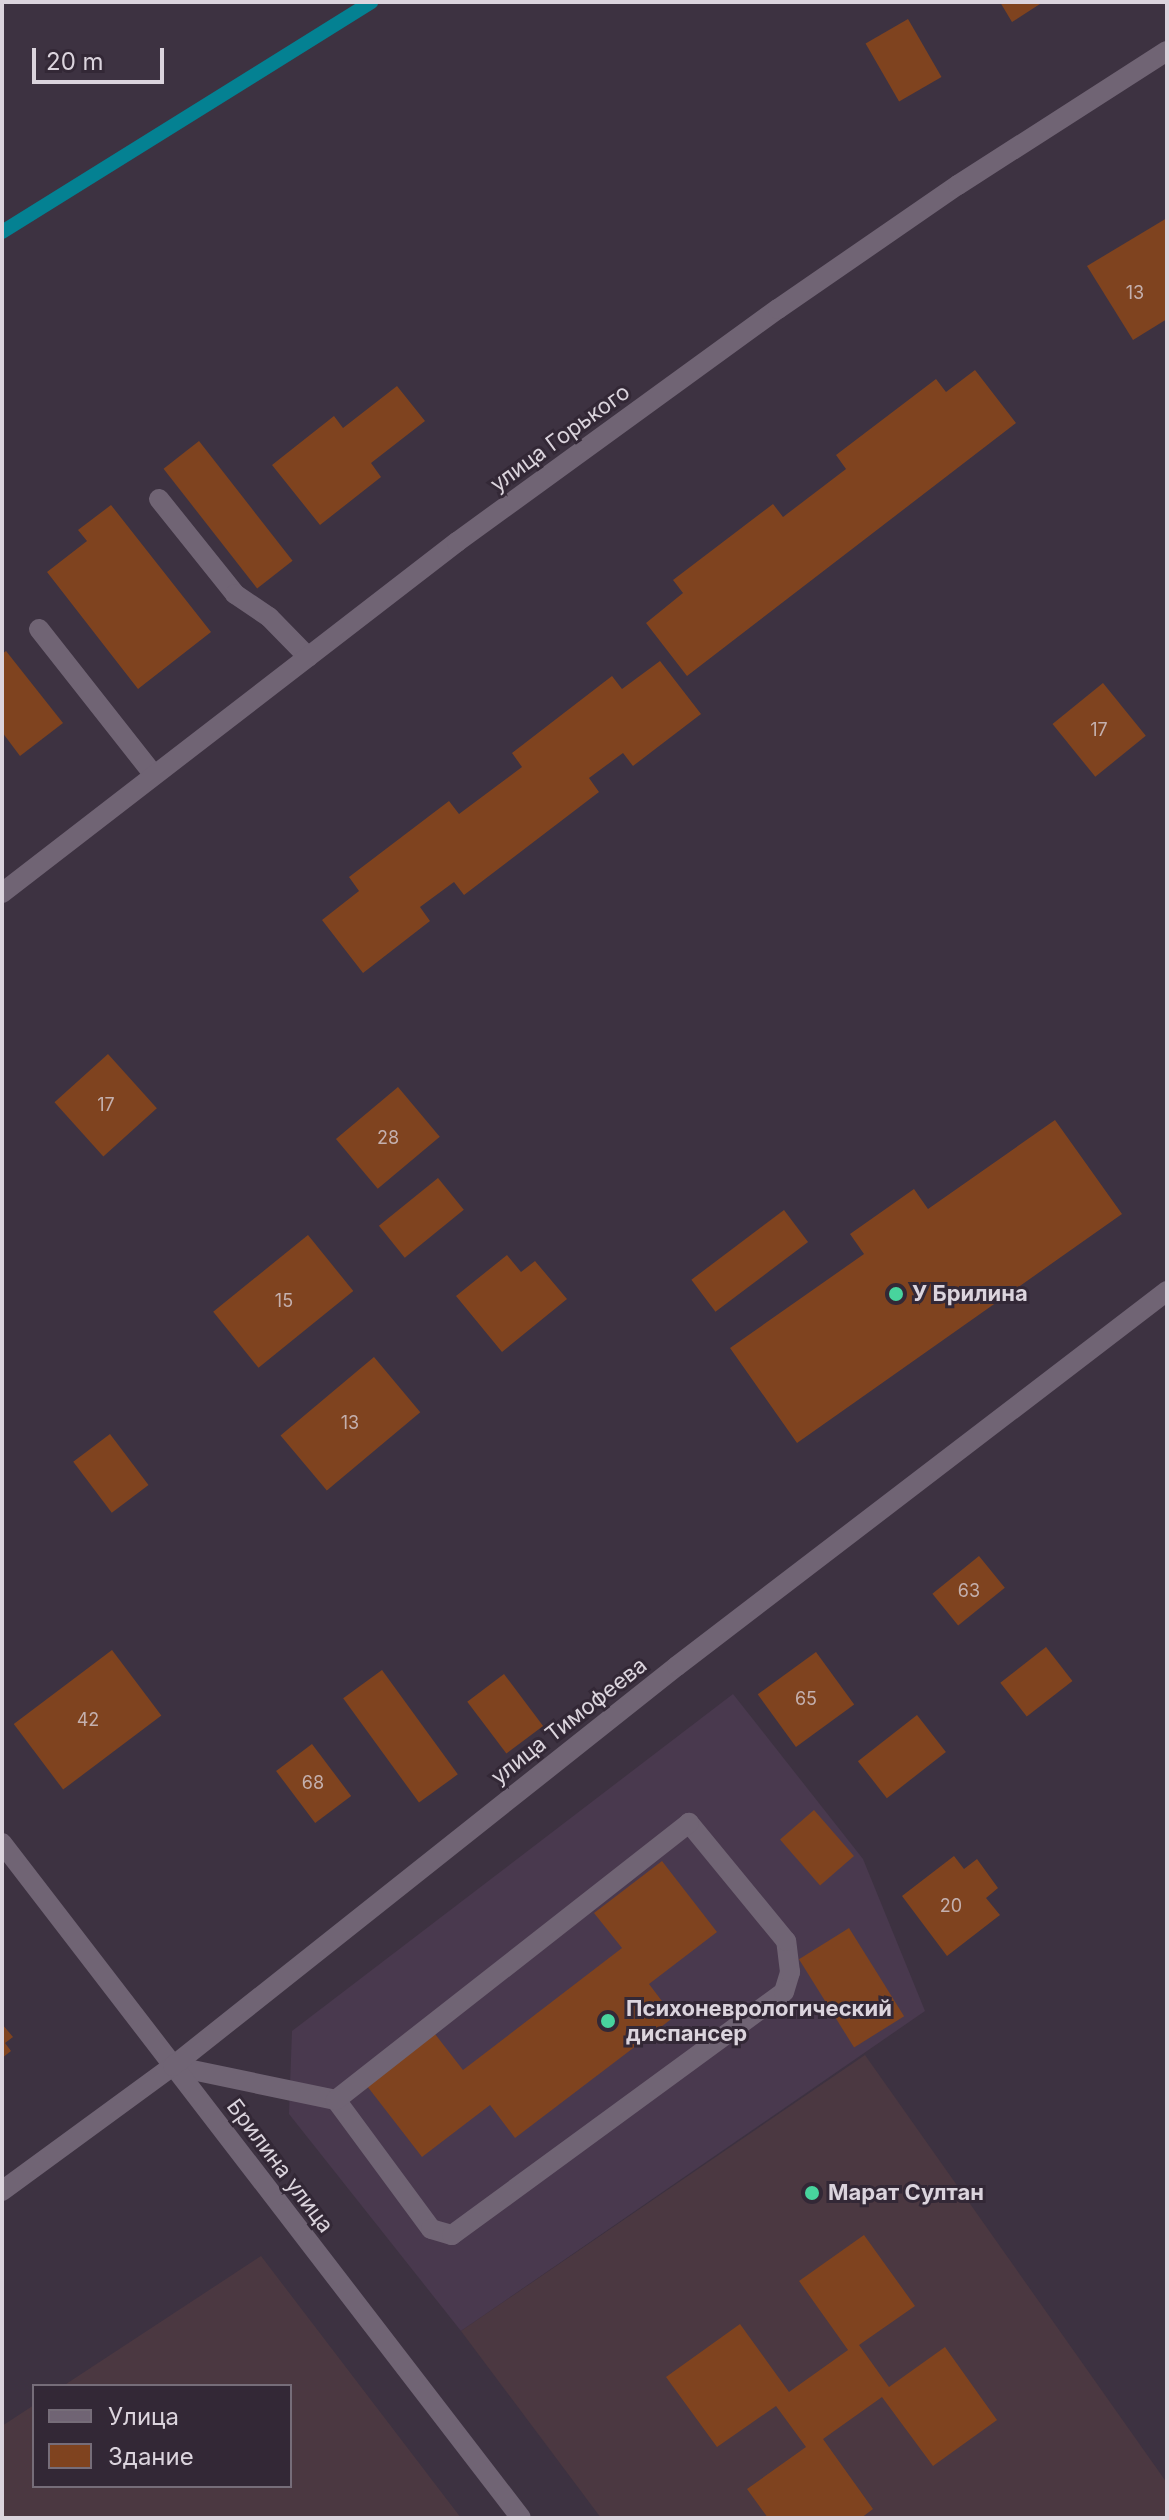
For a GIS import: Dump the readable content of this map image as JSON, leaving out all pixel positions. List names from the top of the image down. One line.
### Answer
{"streets":{"street":["улица Горького","улица Тимофеева","Брилина улица"]},"crossings":[["улица Тимофеева","Брилина улица"]],"places":["У Брилина","Психоневрологический диспансер","Марат Султан"],"house_numbers":["13","17","17","28","15","13","63","65","42","68","20"],"legend":["Улица","Здание"],"scale_bar":"20 m"}
